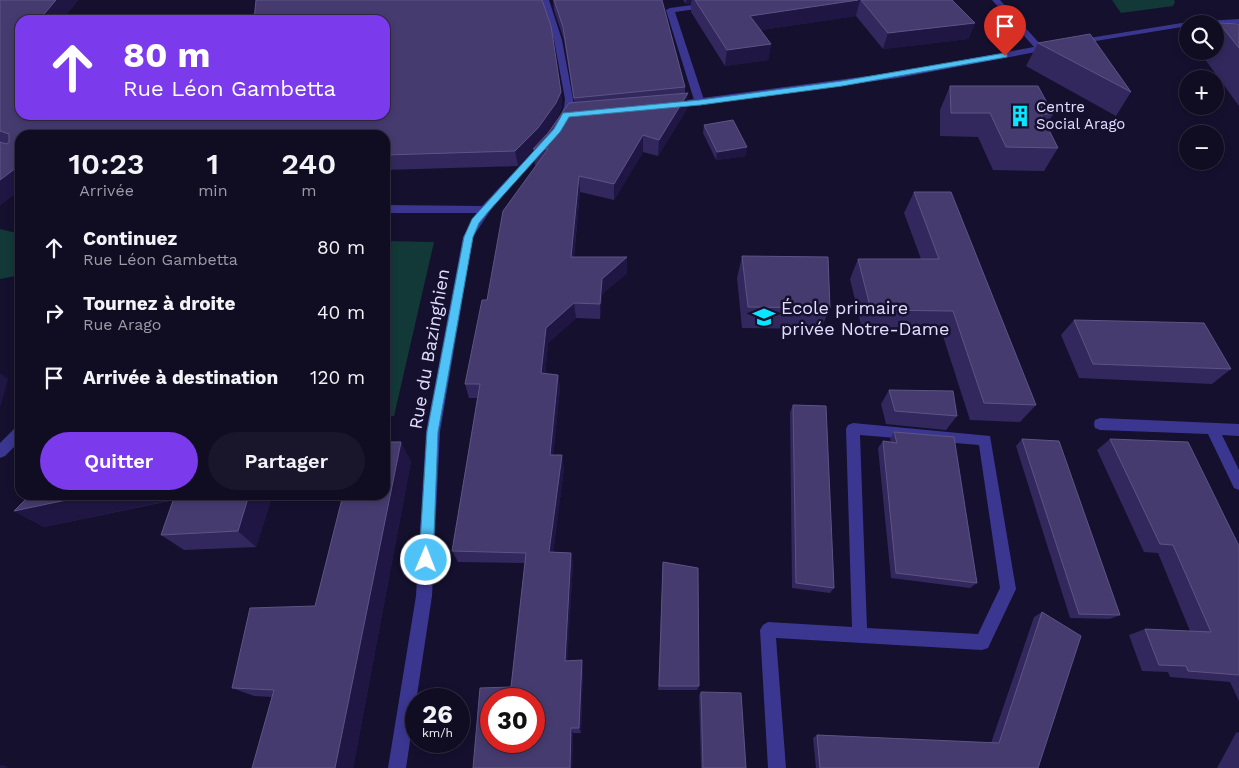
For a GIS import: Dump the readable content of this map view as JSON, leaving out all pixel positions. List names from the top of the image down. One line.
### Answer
{"streets":{"street":["Rue du Bazinghien"]},"places":{"building":["Centre Social Arago"],"school or university":["École primaire privée Notre-Dame"]},"page":{"map_buttons":["+","−"],"turn":["80 m","Rue Léon Gambetta"],"eta":["10:23","Arrivée","1","min","240","m"],"list":[{"name":"Continuez","note":"Rue Léon Gambetta","value":"80 m"},{"name":"Tournez à droite","note":"Rue Arago","value":"40 m"},{"name":"Arrivée à destination","value":"120 m"}],"buttons":["Quitter","Partager"],"speed":"26 km/h","limit":"30"}}
